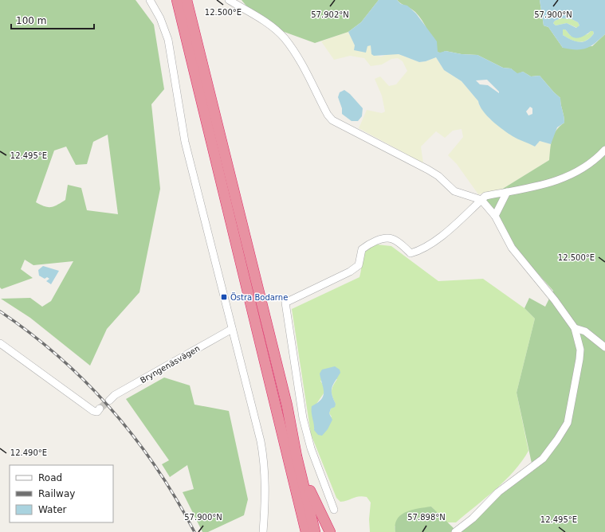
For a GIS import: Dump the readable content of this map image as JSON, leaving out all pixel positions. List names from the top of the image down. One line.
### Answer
{"streets":{"street":["Bryngenäsvägen"]},"places":{"transit":["Östra Bodarne"]},"legend":["Road","Railway","Water"],"scale_bar":"100 m","coordinates":["12.500°E","57.902°N","57.900°N","12.495°E","12.490°E","57.898°N"]}
